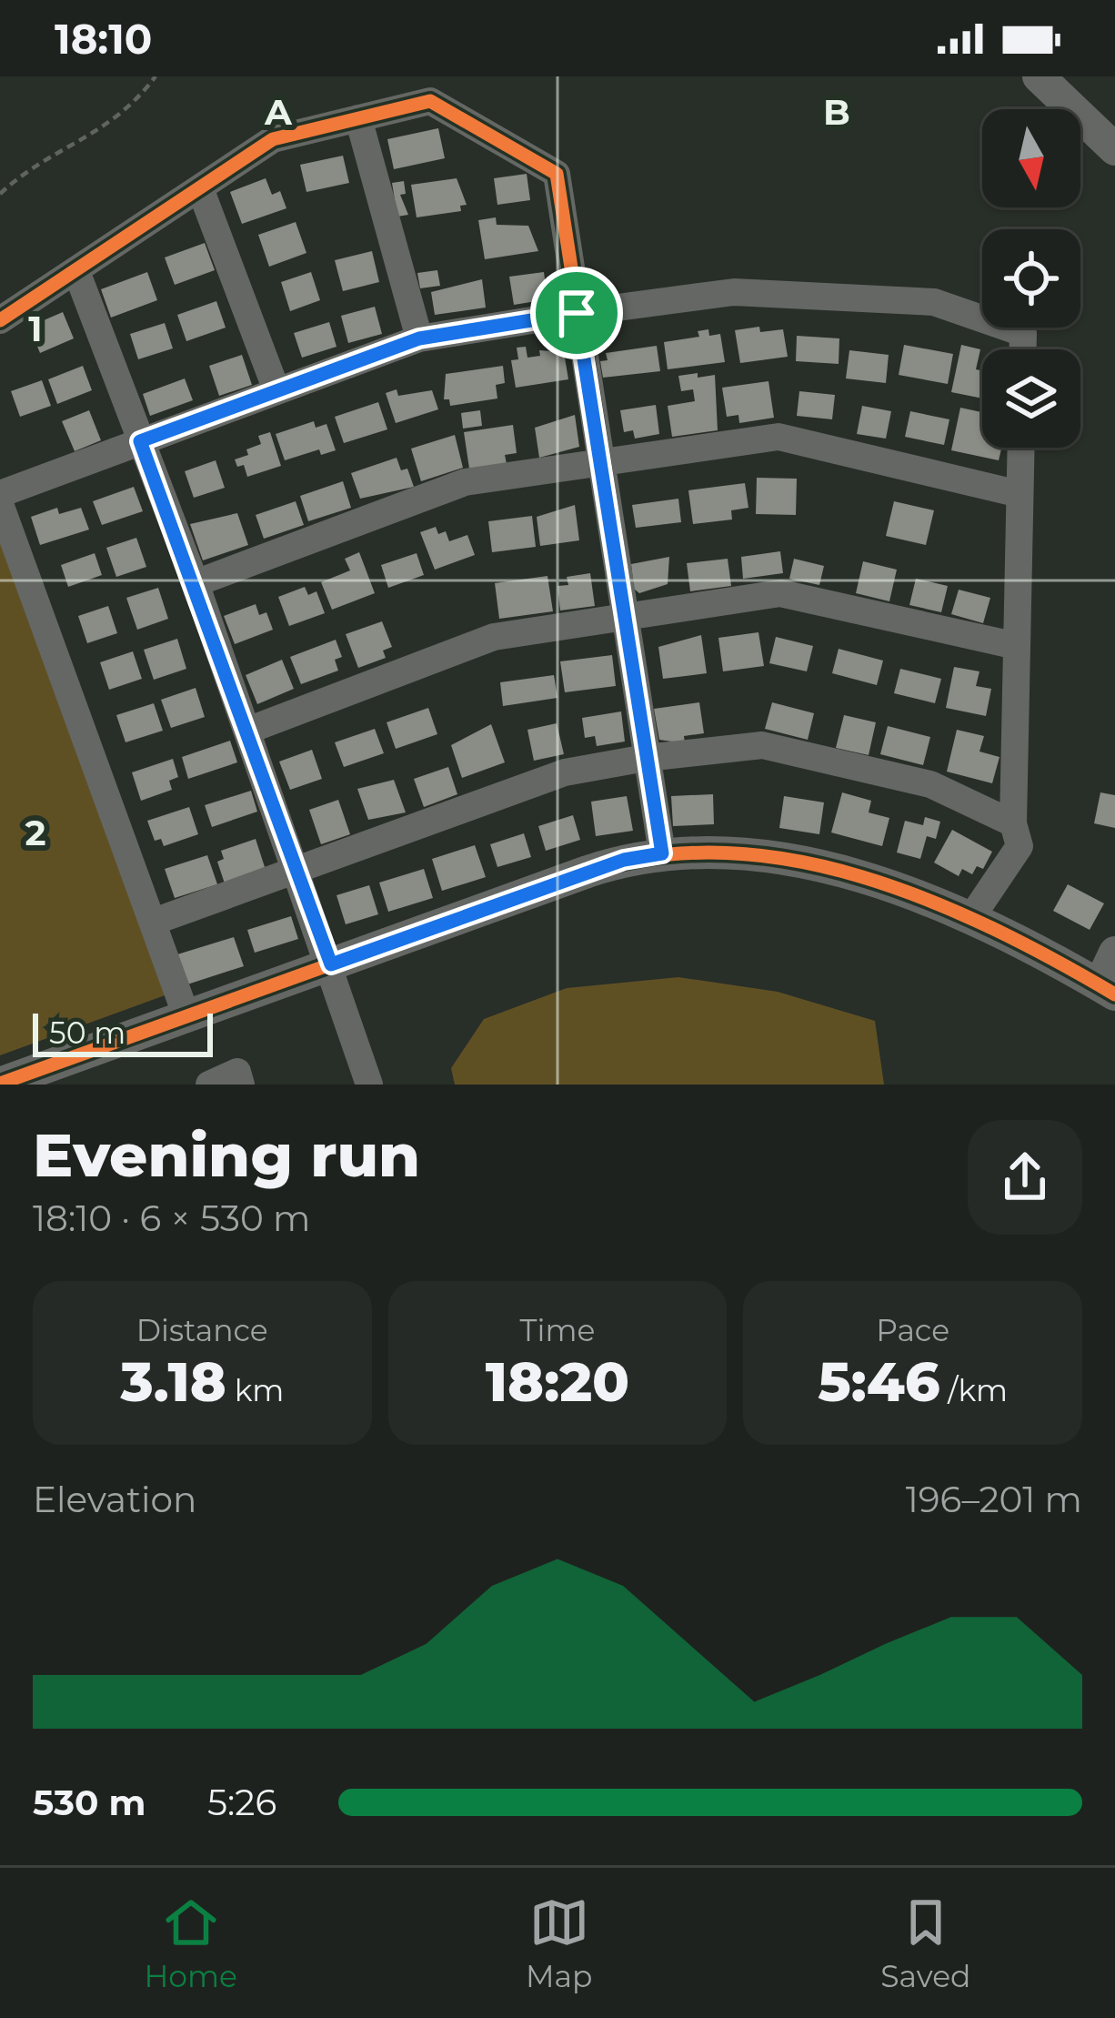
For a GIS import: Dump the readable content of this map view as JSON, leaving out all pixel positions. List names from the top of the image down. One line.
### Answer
{"scale_bar":"50 m","north":"bottom","page":{"status":"18:10","scale":"50 m","heading":["Evening run","18:10 · 6 × 530 m"],"stats":[["Distance","3.18 km"],["Time","18:20"],["Pace","5:46 /km"]],"chart":["Elevation","196–201 m"],"list":[{"name":"530 m","note":"5:26"}],"tabs":["Home","Map","Saved"]},"grid":{"columns":["A","B"],"rows":["1","2"]}}
